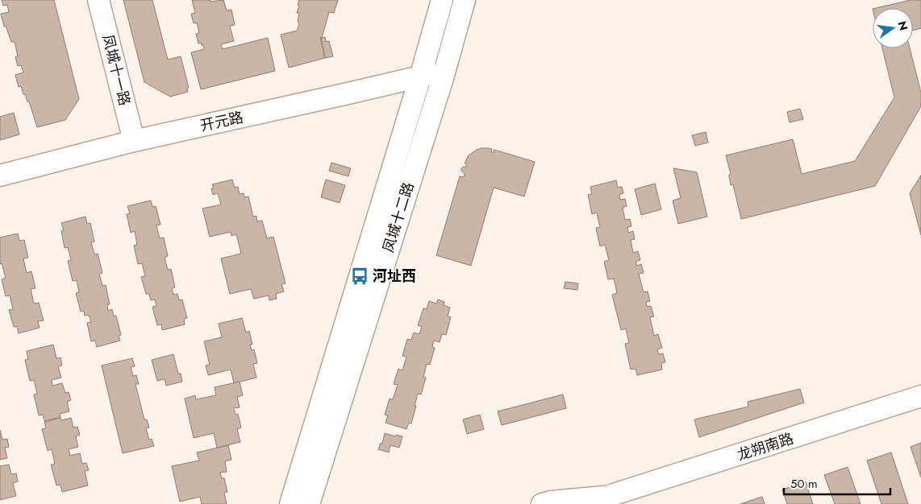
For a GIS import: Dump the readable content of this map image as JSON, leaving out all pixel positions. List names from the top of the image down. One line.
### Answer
{"streets":{"street":["凤城十一路","开元路","凤城十二路","龙朔南路"]},"crossings":[["凤城十一路","开元路"],["开元路","凤城十二路"]],"places":{"bus stop":["河址西"]},"scale_bar":"50 m","north":"right"}
